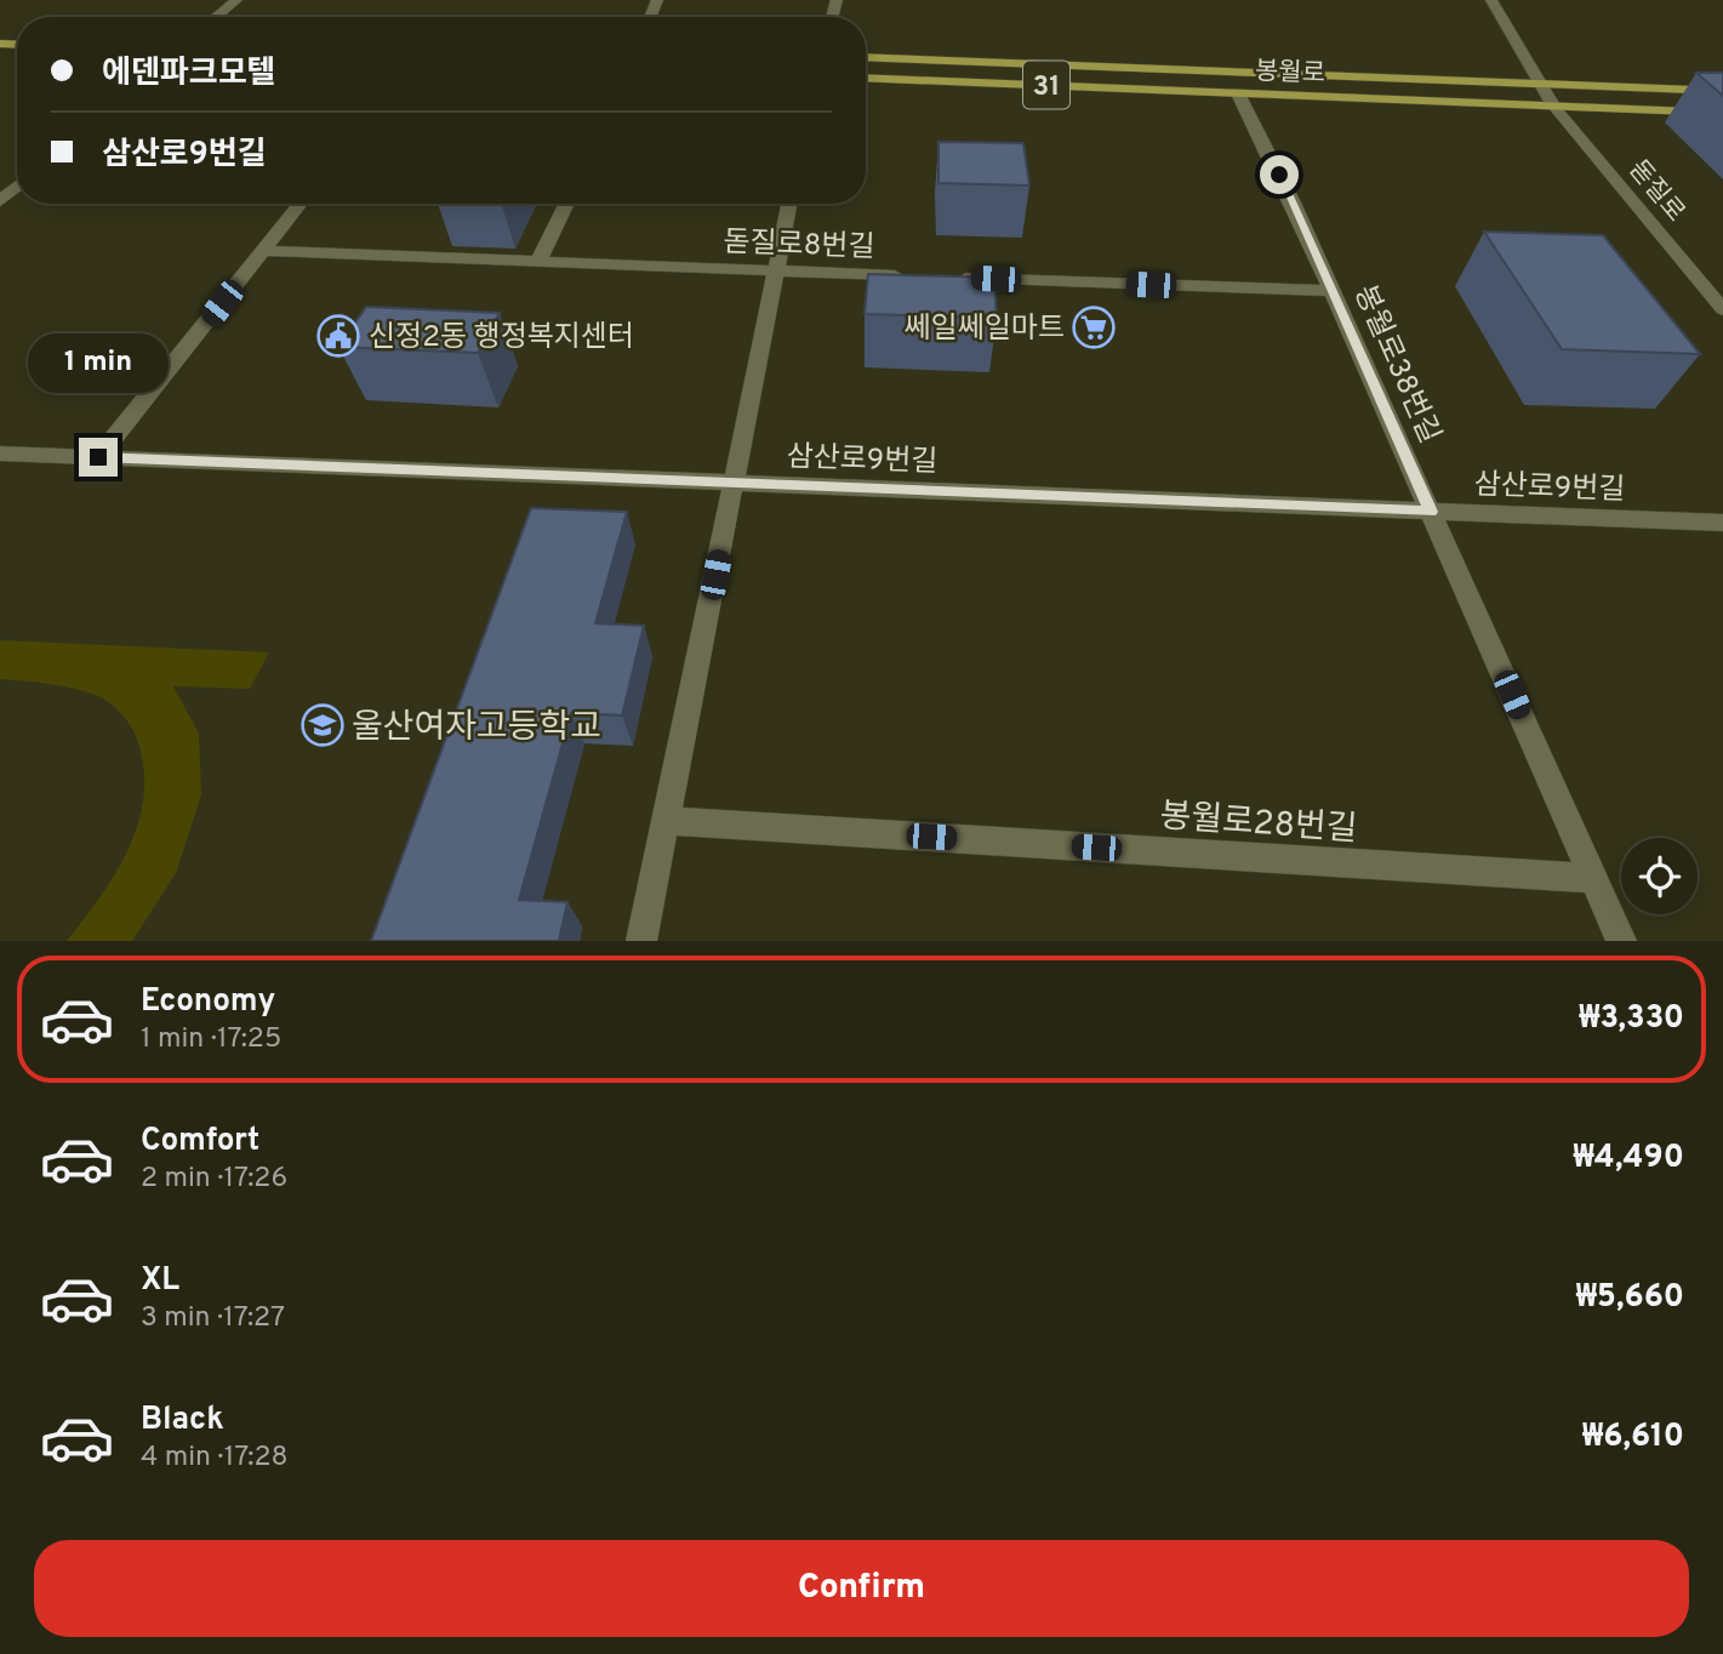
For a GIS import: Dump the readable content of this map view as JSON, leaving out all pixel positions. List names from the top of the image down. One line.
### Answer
{"streets":{"main road":["봉월로","31"],"street":["돋질로","돋질로8번길","봉월로38번길","삼산로9번길","봉월로28번길"]},"crossings":[["봉월로","돋질로"],["봉월로","봉월로38번길"],["봉월로38번길","삼산로9번길"],["봉월로38번길","봉월로28번길"]],"places":{"supermarket":["쎄일쎄일마트"],"public building":["신정2동 행정복지센터"],"school or university":["울산여자고등학교"]},"page":{"banner":["에덴파크모텔","삼산로9번길"],"bubble":"1 min","list":[{"name":"Economy","note":"1 min · 17:25","value":"₩3,330"},{"name":"Comfort","note":"2 min · 17:26","value":"₩4,490"},{"name":"XL","note":"3 min · 17:27","value":"₩5,660"},{"name":"Black","note":"4 min · 17:28","value":"₩6,610"}],"buttons":"Confirm"}}
